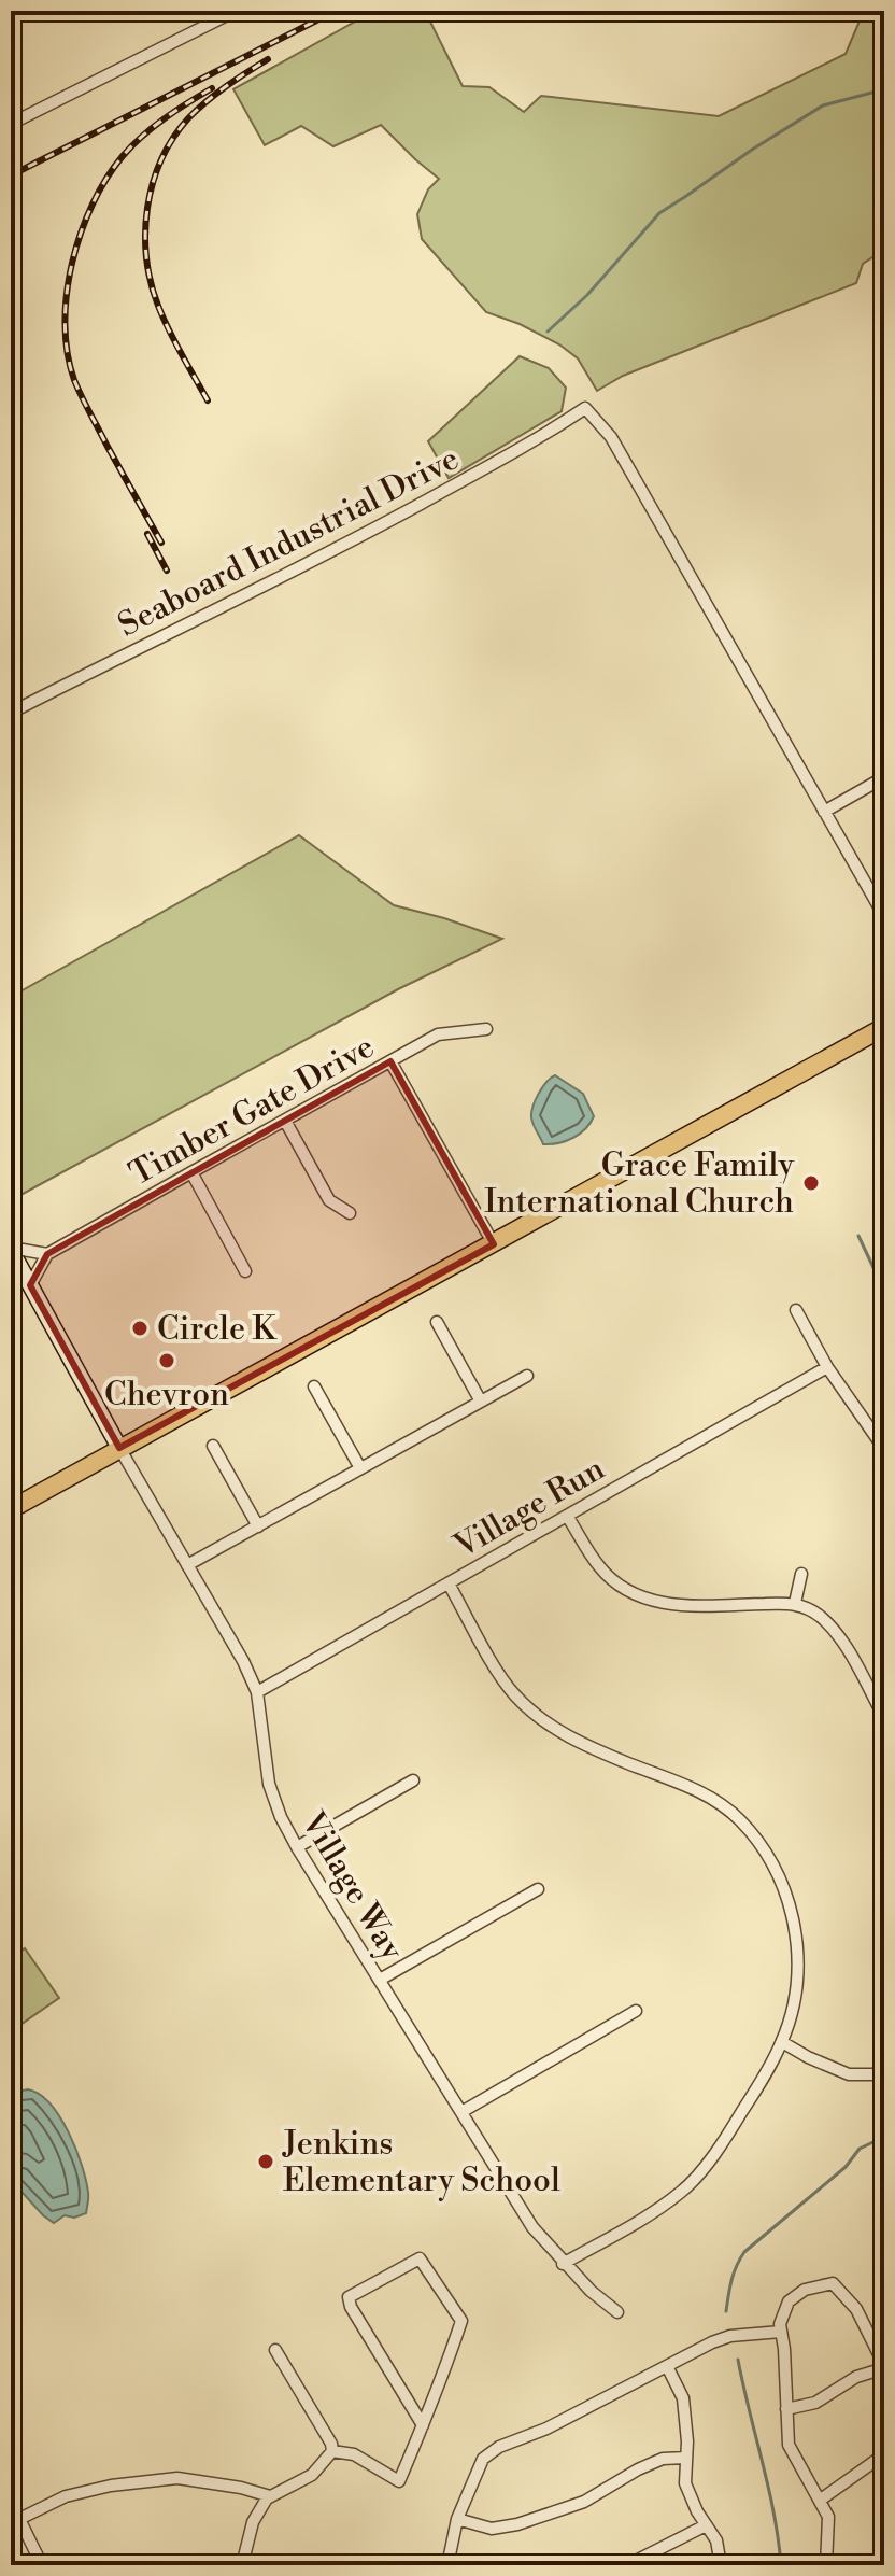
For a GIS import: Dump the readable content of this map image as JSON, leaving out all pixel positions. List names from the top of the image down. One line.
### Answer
{"streets":{"street":["Seaboard Industrial Drive","Timber Gate Drive","Village Run","Village Way"]},"crossings":[["Village Run","Village Way"]],"places":["Grace Family International Church","Circle K","Chevron","Jenkins Elementary School"]}
